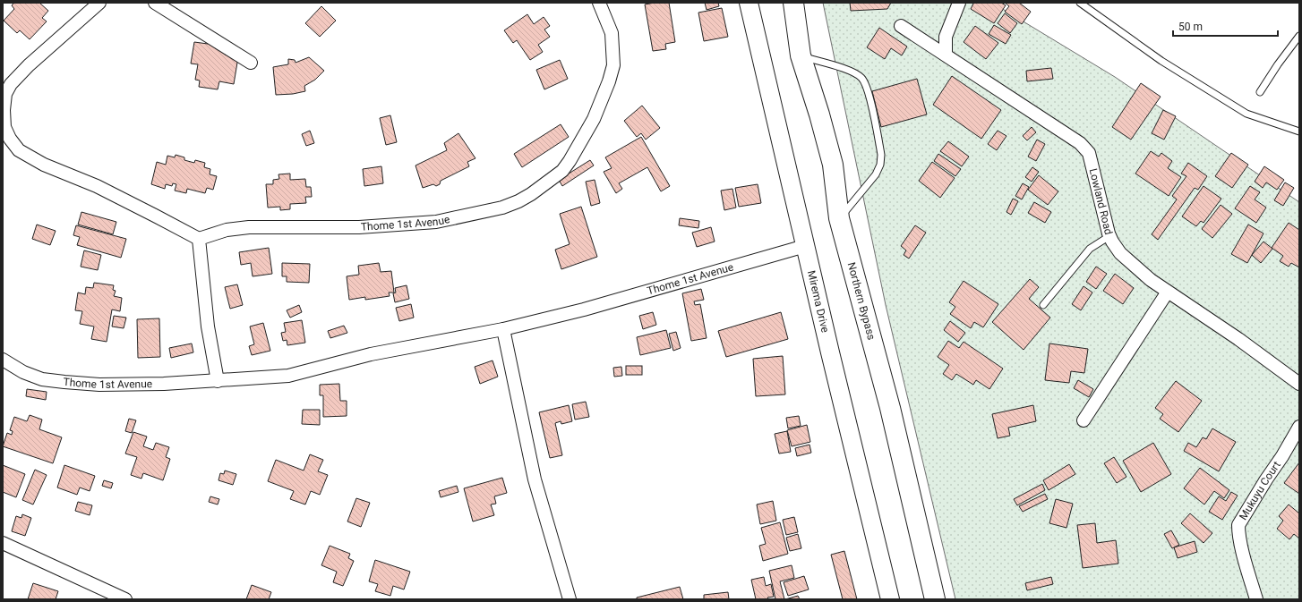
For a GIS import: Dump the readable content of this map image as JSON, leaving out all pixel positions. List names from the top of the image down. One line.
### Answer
{"streets":{"main road":["Northern Bypass"],"street":["Lowland Road","Thome 1st Avenue","Mirema Drive","Mukuyu Court"]},"crossings":[["Thome 1st Avenue","Mirema Drive"]],"scale_bar":"50 m"}
